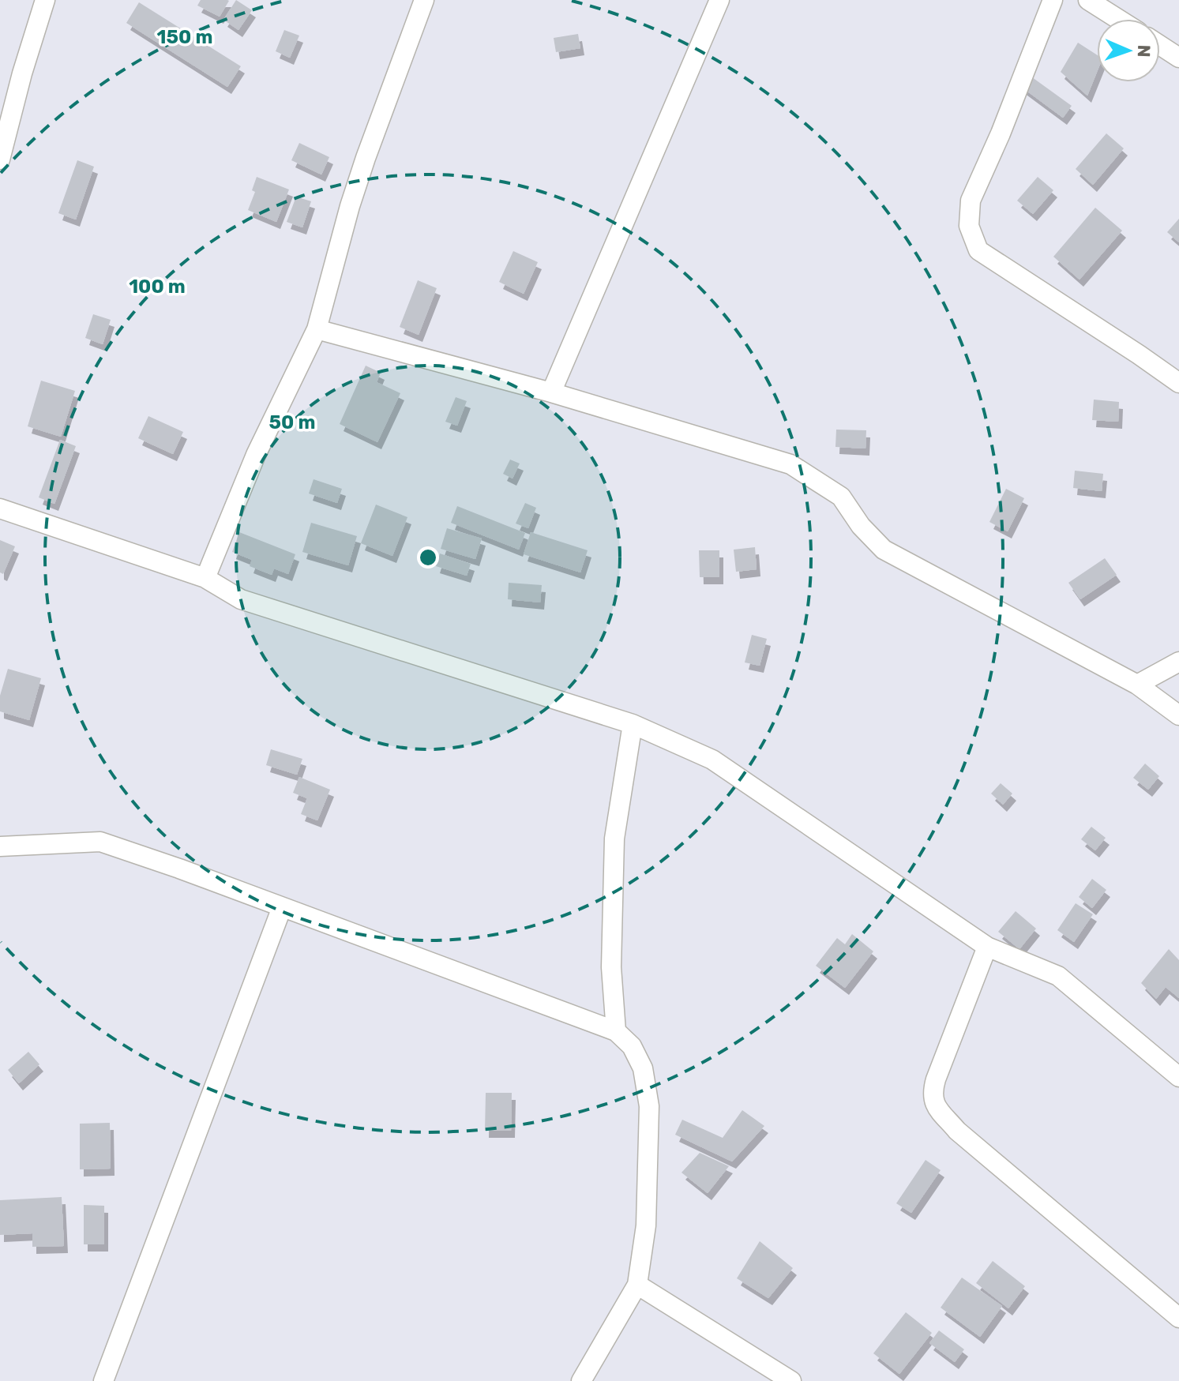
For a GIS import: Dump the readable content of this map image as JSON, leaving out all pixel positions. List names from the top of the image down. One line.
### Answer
{"north":"right","rings":["150 m","100 m","50 m"]}
